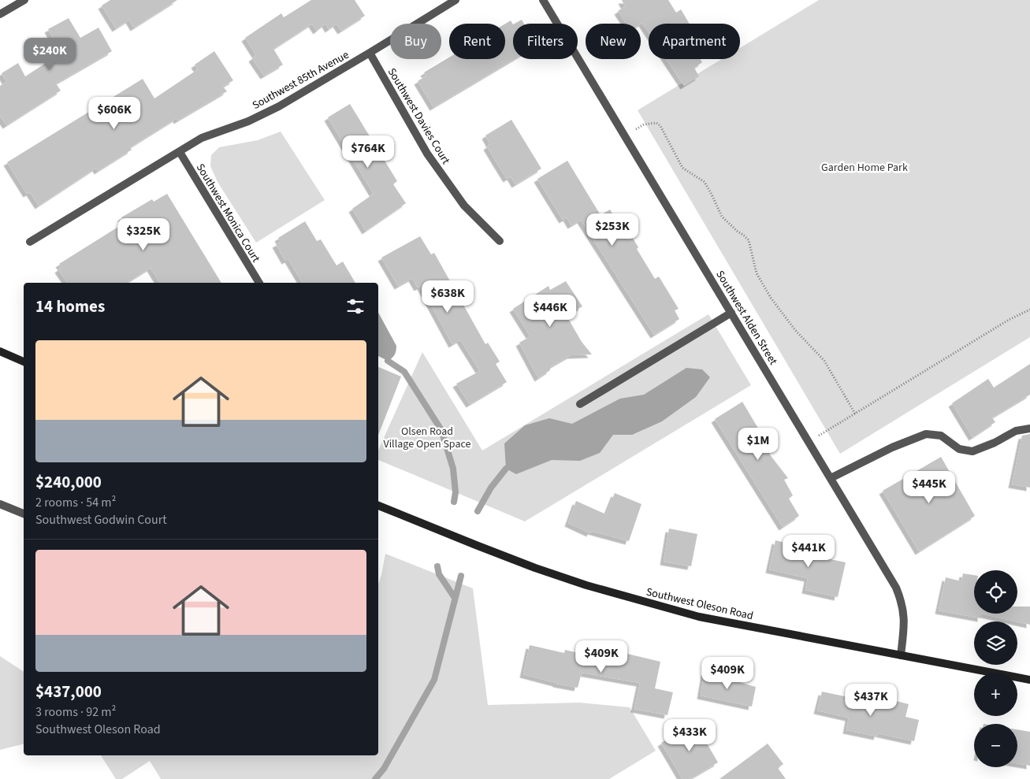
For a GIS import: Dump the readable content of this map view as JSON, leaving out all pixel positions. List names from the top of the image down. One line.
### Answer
{"streets":{"main road":["Southwest Oleson Road"],"street":["Southwest 85th Avenue","Southwest Davies Court","Southwest Monica Court","Southwest Alden Street"]},"crossings":[["Southwest 85th Avenue","Southwest Davies Court"],["Southwest 85th Avenue","Southwest Monica Court"],["Southwest Alden Street","Southwest Oleson Road"]],"parks":["Garden Home Park","Olsen Road Village Open Space"],"page":{"chip":["Buy","Rent","Filters","New","Apartment"],"price":["$240K","$606K","$764K","$253K","$325K","$638K","$446K","$1M","$445K","$441K","$409K","$409K","$437K","$433K"],"heading":"14 homes","list":[{"name":"$240,000","note":"2 rooms · 54 m² · Southwest Godwin Court"},{"name":"$437,000","note":"3 rooms · 92 m² · Southwest Oleson Road"}],"map_buttons":["+","−"]}}
